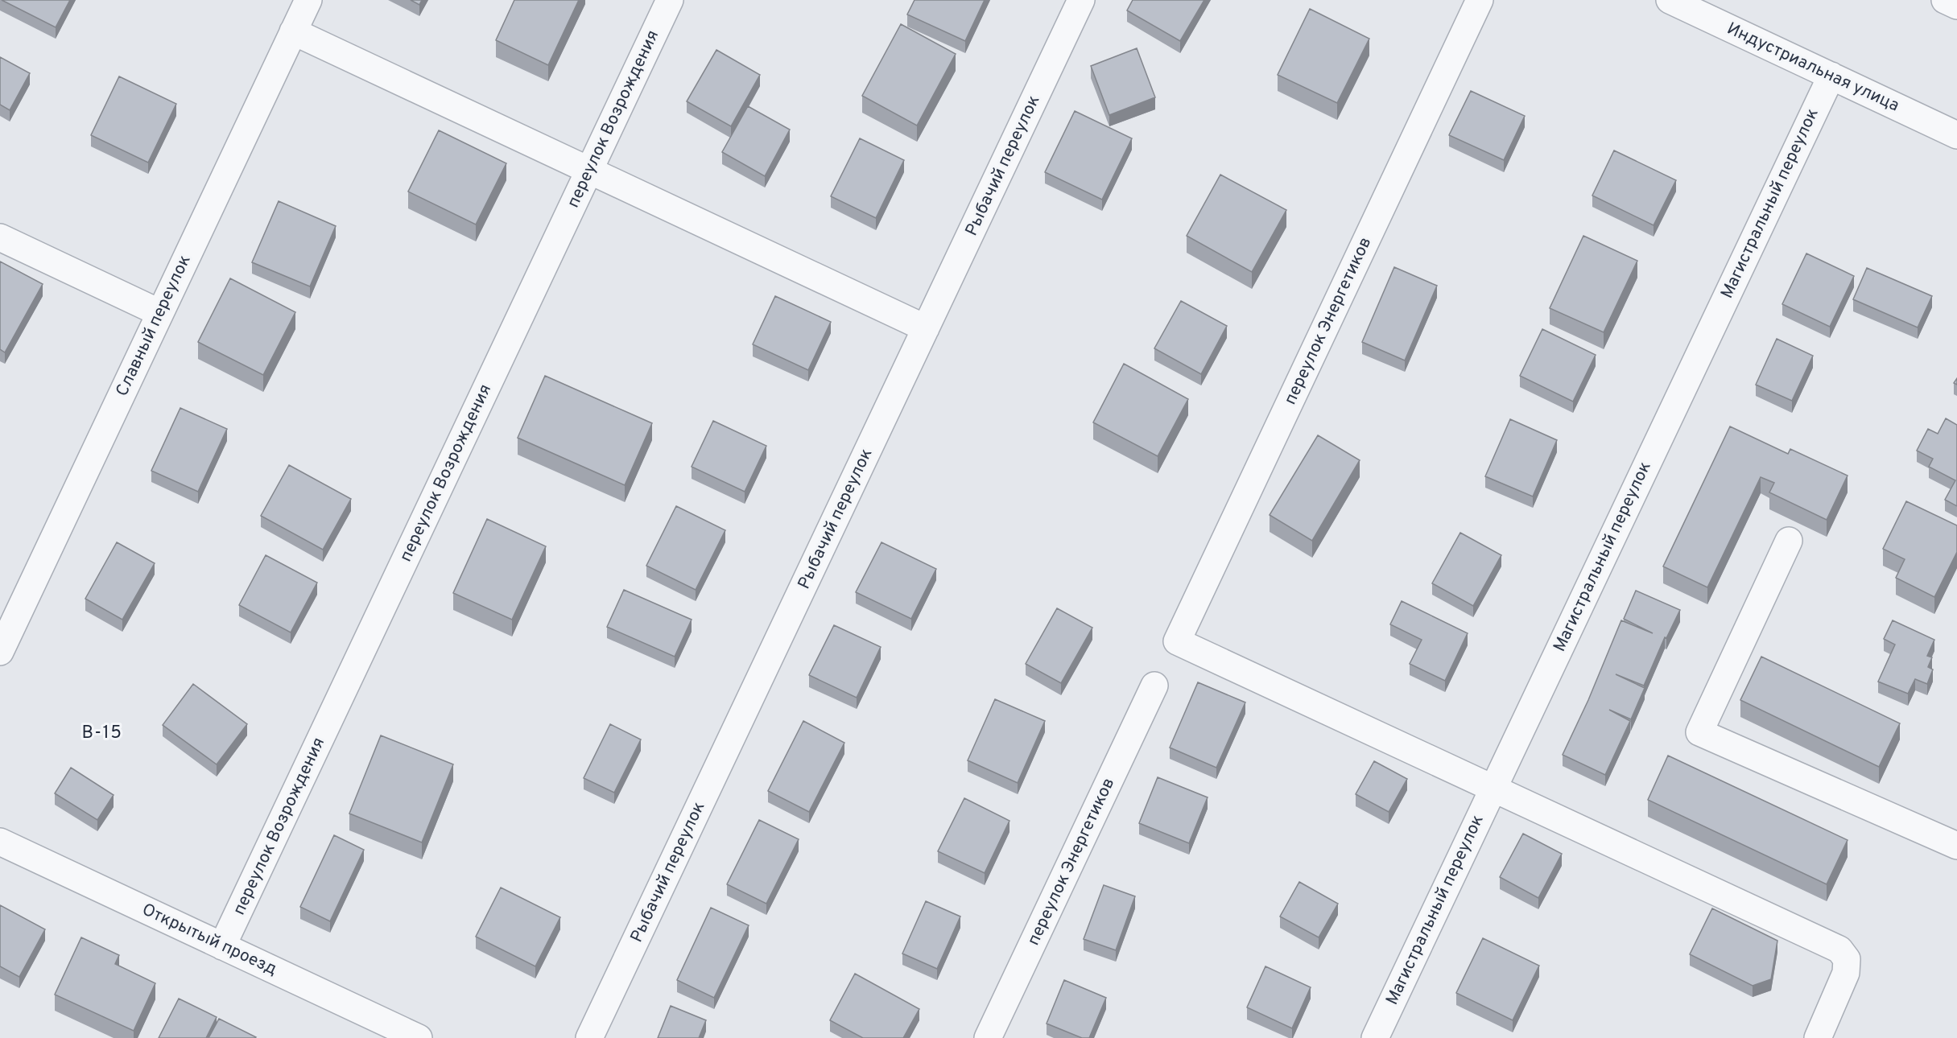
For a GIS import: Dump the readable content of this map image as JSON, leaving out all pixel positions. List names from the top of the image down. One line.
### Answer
{"streets":{"street":["Индустриальная улица","переулок Возрождения","Рыбачий переулок","Магистральный переулок","переулок Энергетиков","Славный переулок","Открытый проезд"]},"crossings":[["Индустриальная улица","Магистральный переулок"],["переулок Возрождения","Открытый проезд"],["Магистральный переулок","переулок Энергетиков"]],"districts":["В-15"]}
